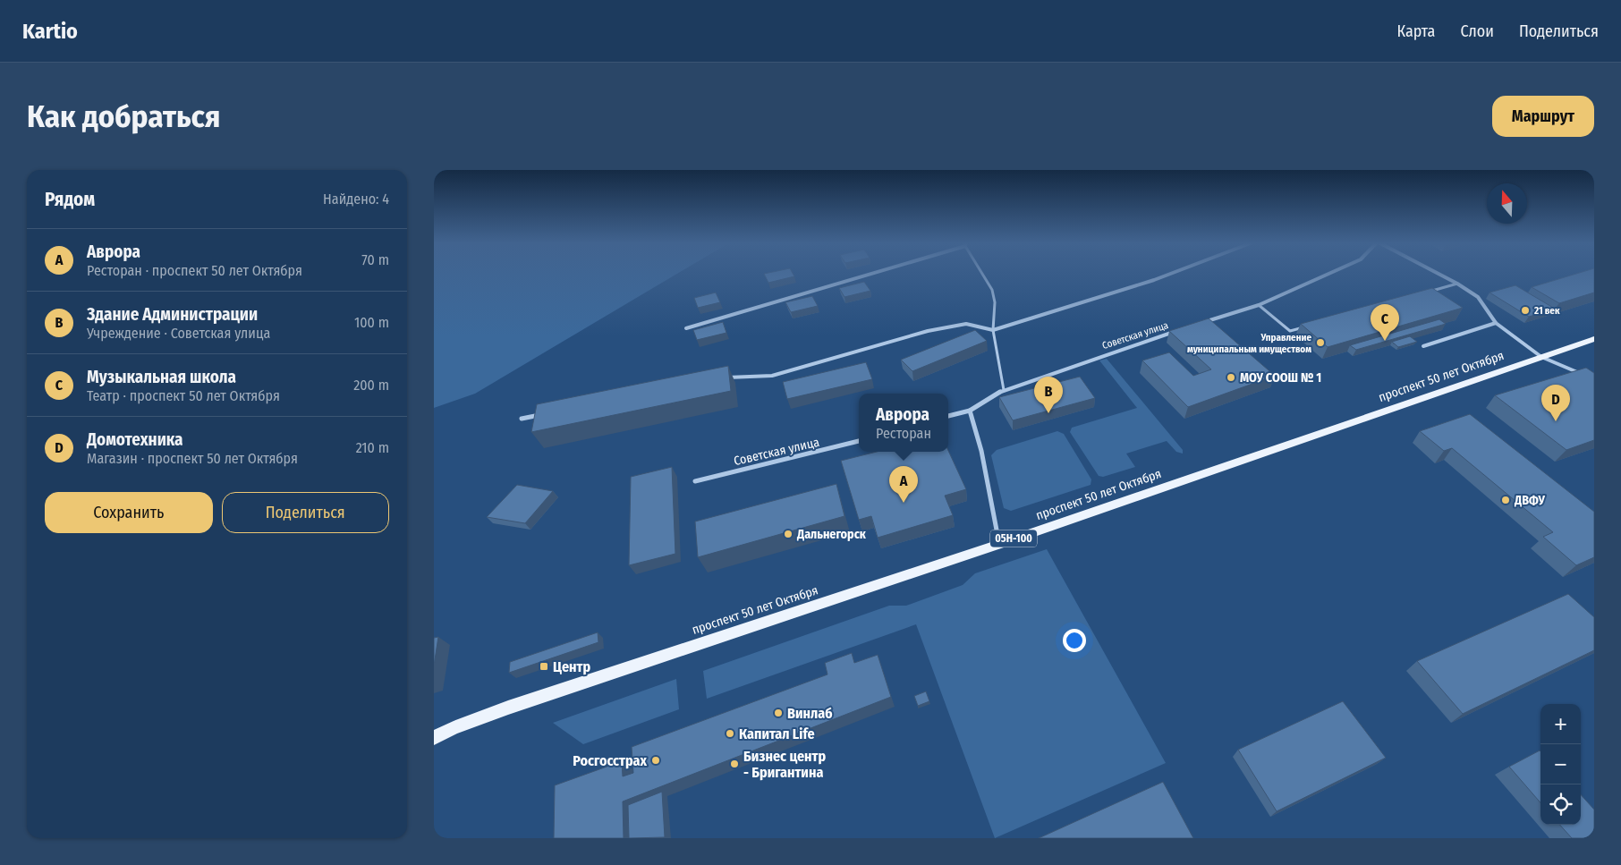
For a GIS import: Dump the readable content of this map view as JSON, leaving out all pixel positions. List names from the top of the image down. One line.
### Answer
{"streets":{"main road":["проспект 50 лет Октября","05Н-100"],"street":["Советская улица"]},"places":{"other":["21 век","Управление муниципальным имуществом","МОУ СООШ № 1","ДВФУ","Дальнегорск","Винлаб","Капитал Life","Росгосстрах","Бизнес центр - Бригантина"],"transit":["Центр"]},"north":"top","page":{"header":"Kartio","nav":["Карта","Слои","Поделиться"],"buttons":["Маршрут",["Сохранить","Поделиться"]],"title":"Как добраться","heading":["Рядом","Найдено: 4"],"list":[{"mark":"A","name":"Аврора","note":"Ресторан · проспект 50 лет Октября","value":"70 m"},{"mark":"B","name":"Здание Администрации","note":"Учреждение · Советская улица","value":"100 m"},{"mark":"C","name":"Музыкальная школа","note":"Театр · проспект 50 лет Октября","value":"200 m"},{"mark":"D","name":"Домотехника","note":"Магазин · проспект 50 лет Октября","value":"210 m"}],"pins":["C","B","D","A"],"popup":["Аврора","Ресторан"],"map_buttons":["+","−"]}}
